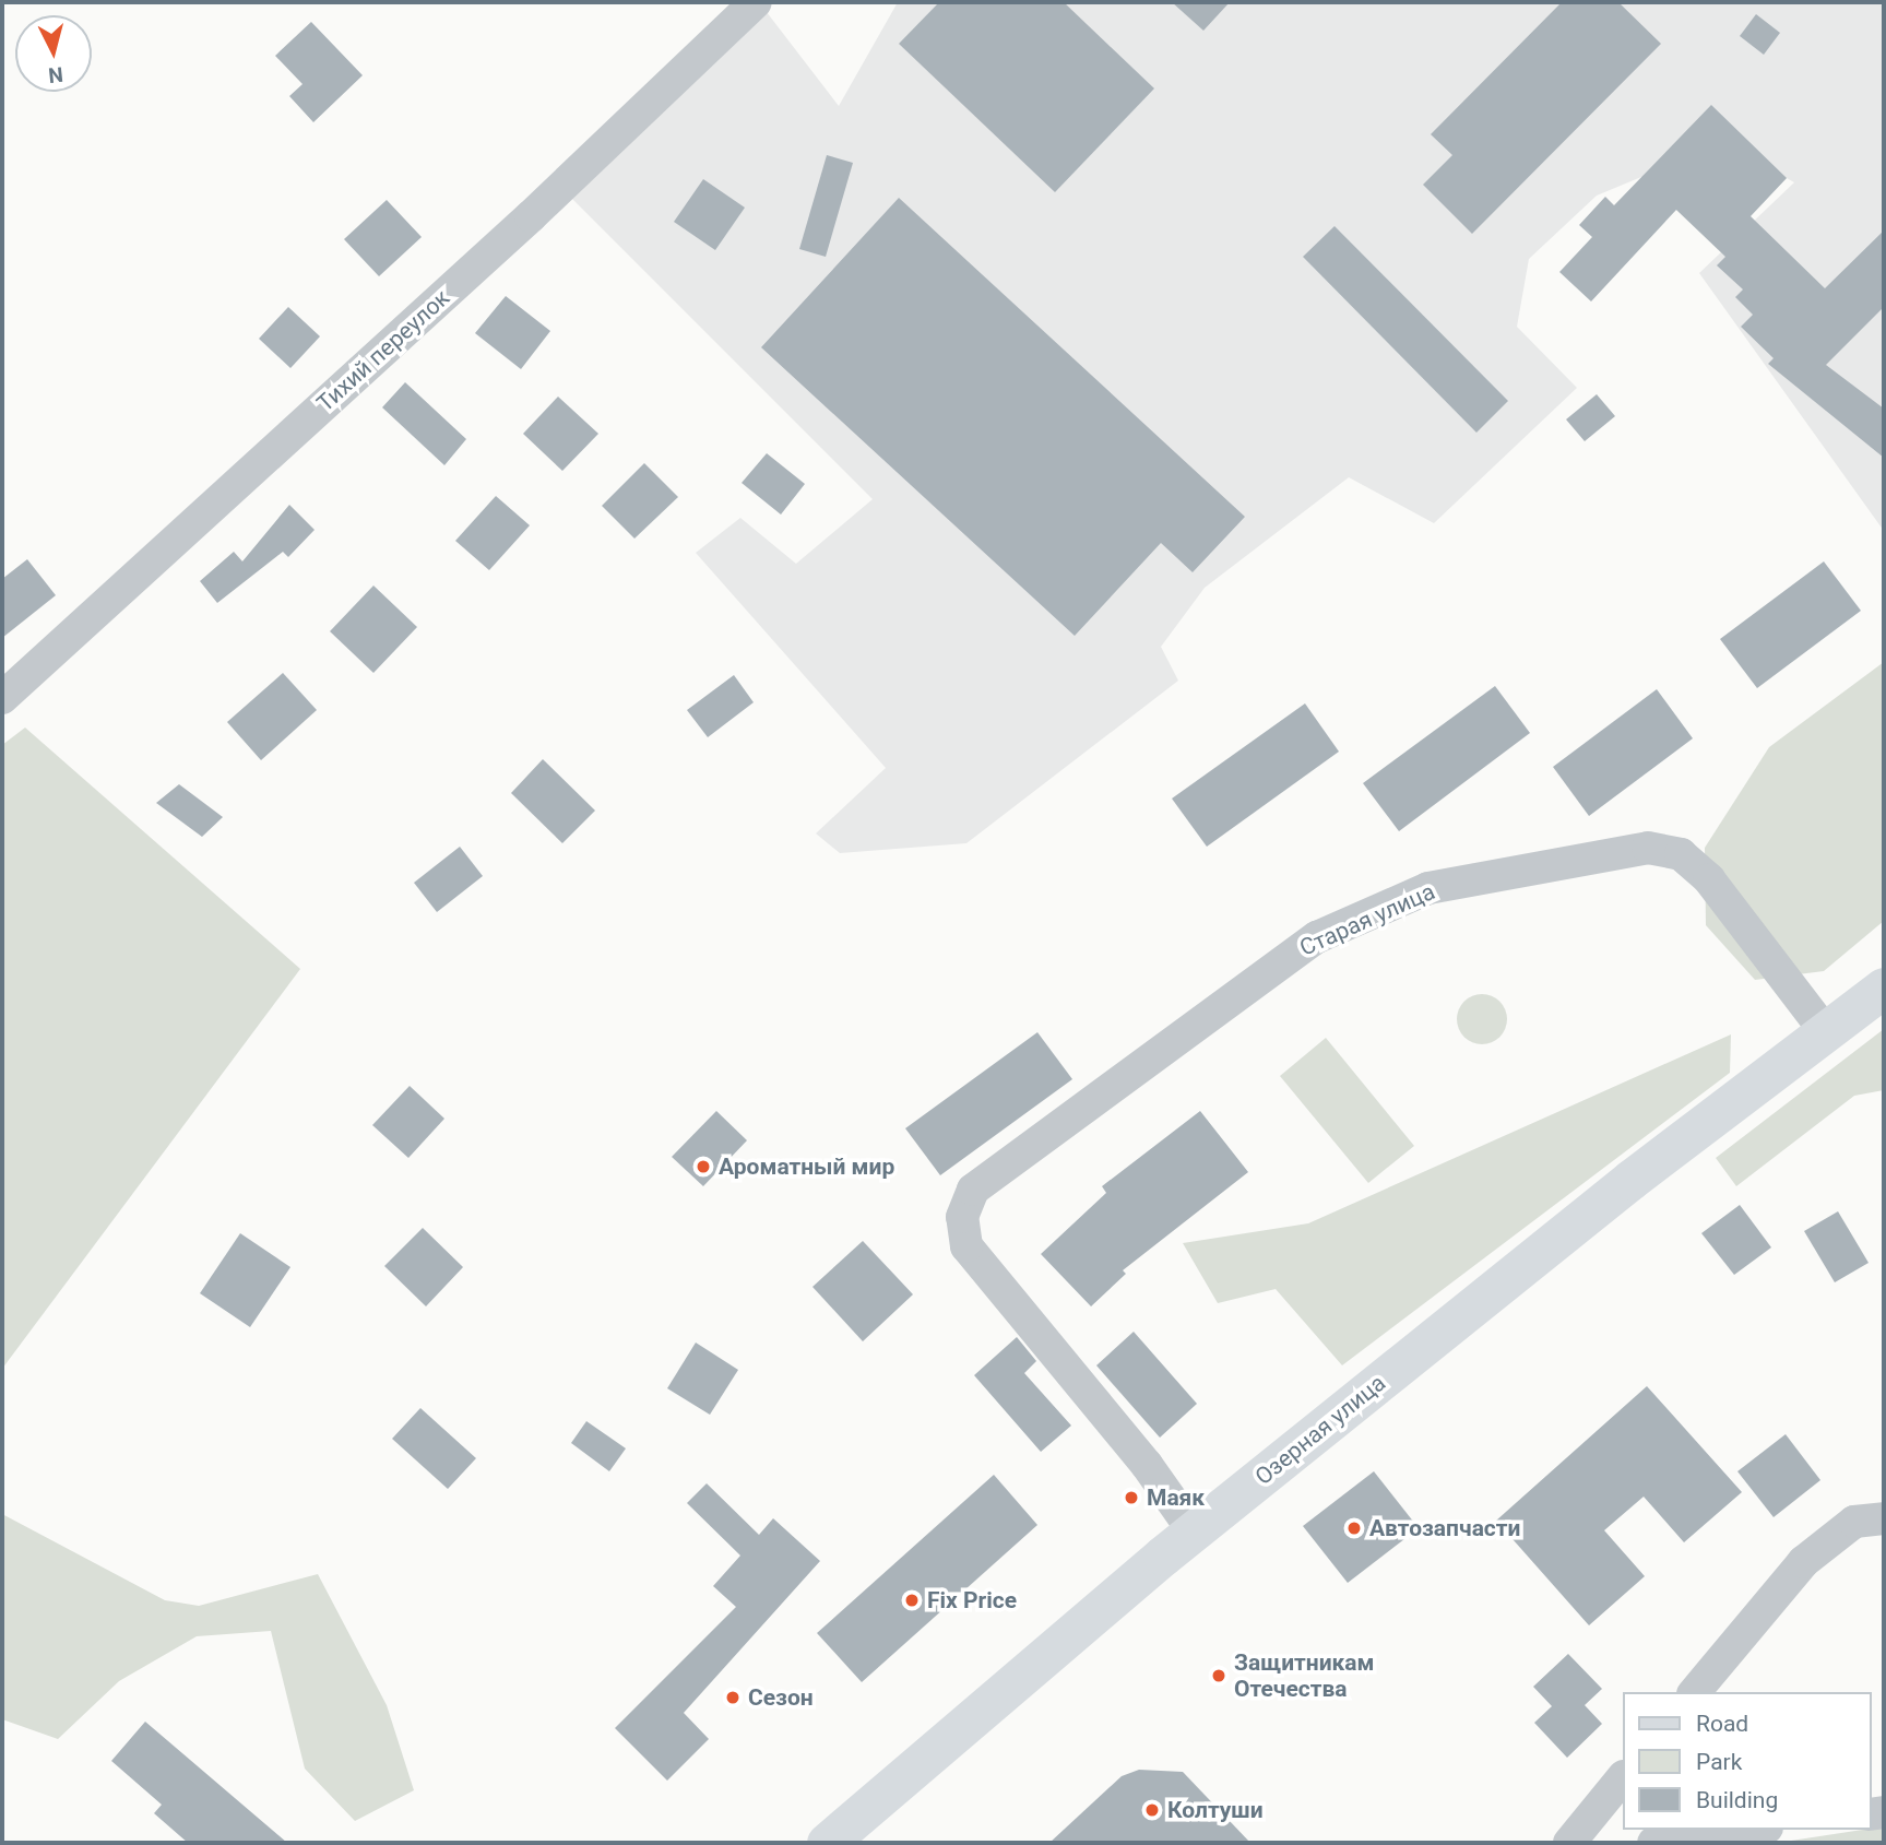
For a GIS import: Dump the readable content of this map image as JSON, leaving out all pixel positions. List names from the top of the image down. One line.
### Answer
{"streets":{"main road":["Озерная улица"],"street":["Тихий переулок","Старая улица"]},"crossings":[["Старая улица","Озерная улица"]],"places":["Ароматный мир","Маяк","Автозапчасти","Fix Price","Защитникам Отечества","Сезон","Колтуши"],"legend":["Road","Park","Building"],"north":"bottom"}
